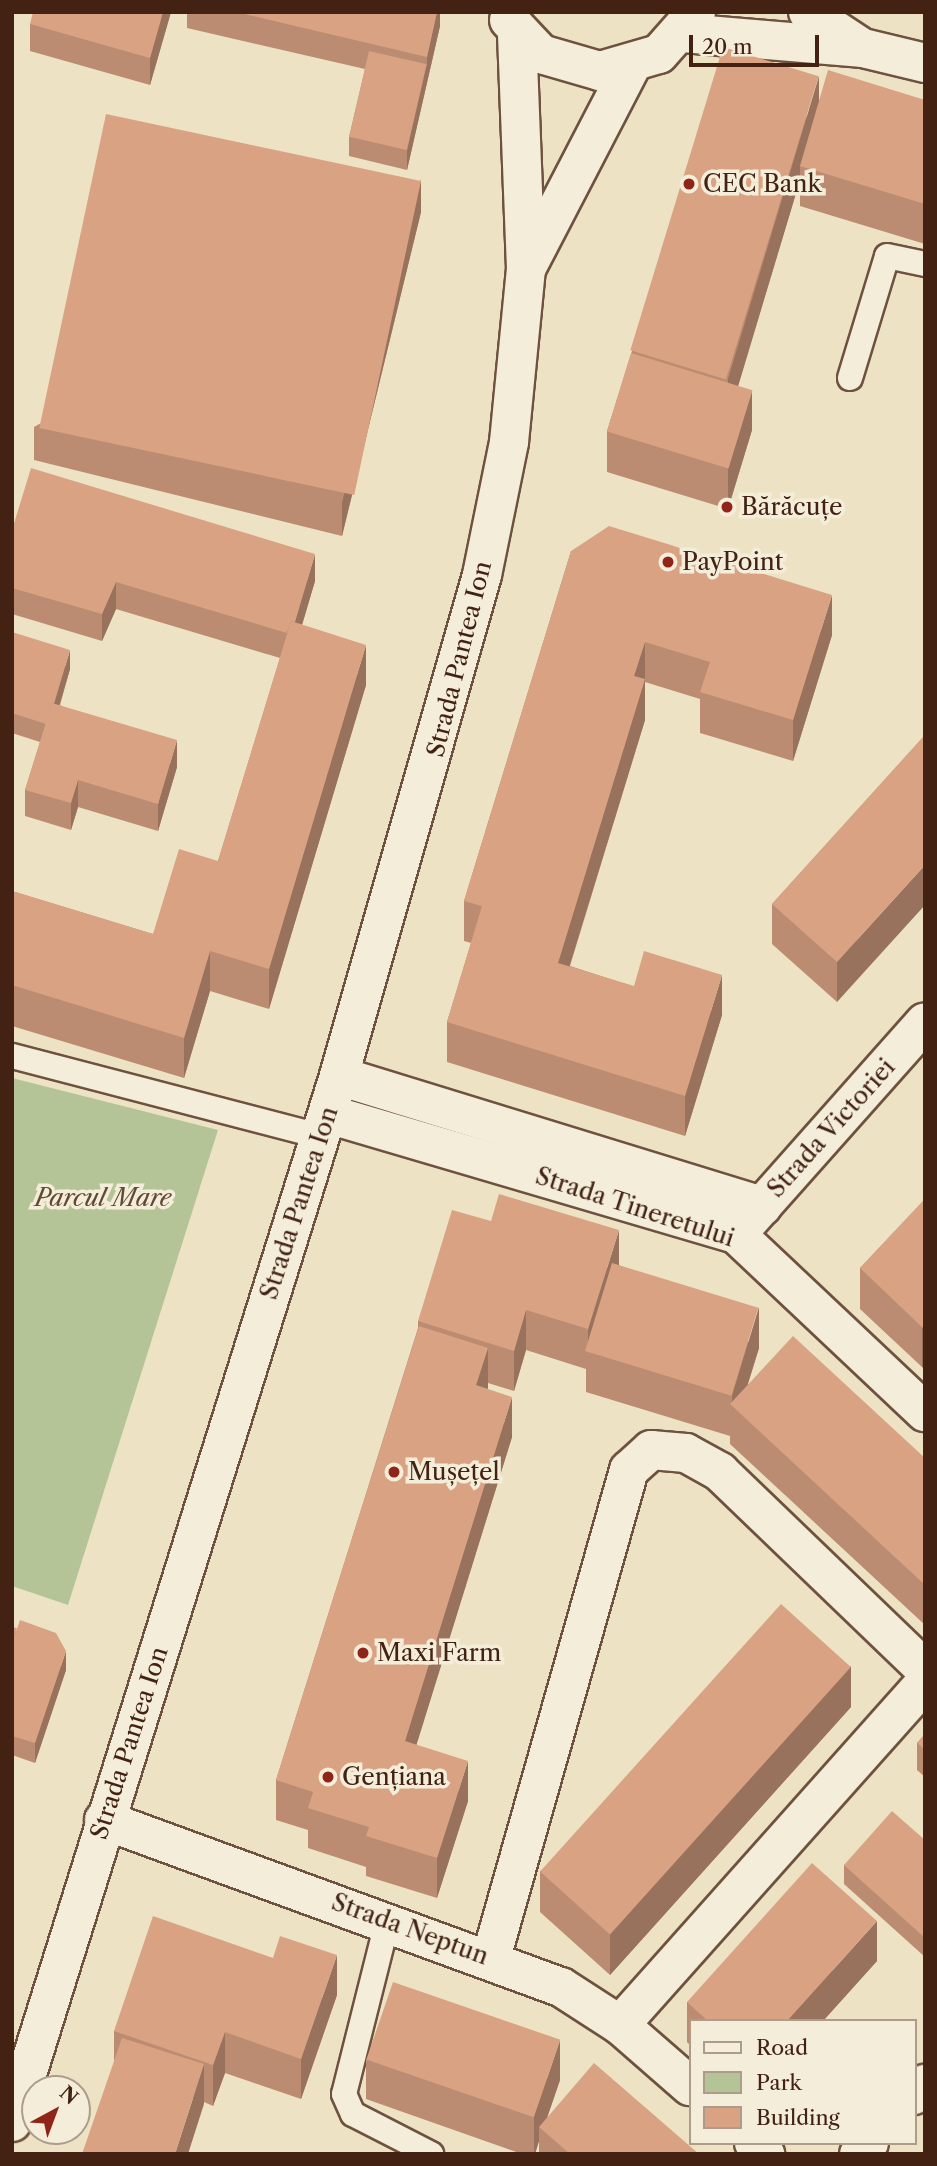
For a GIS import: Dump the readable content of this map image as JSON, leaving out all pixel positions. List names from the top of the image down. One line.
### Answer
{"streets":{"street":["Strada Pantea Ion","Strada Victoriei","Strada Tineretului","Strada Neptun"]},"crossings":[["Strada Pantea Ion","Strada Tineretului"],["Strada Pantea Ion","Strada Neptun"],["Strada Victoriei","Strada Tineretului"]],"parks":["Parcul Mare"],"places":["CEC Bank","Bărăcuțe","PayPoint","Mușețel","Maxi Farm","Gențiana"],"legend":["Road","Park","Building"],"scale_bar":"20 m","north":"top right"}
